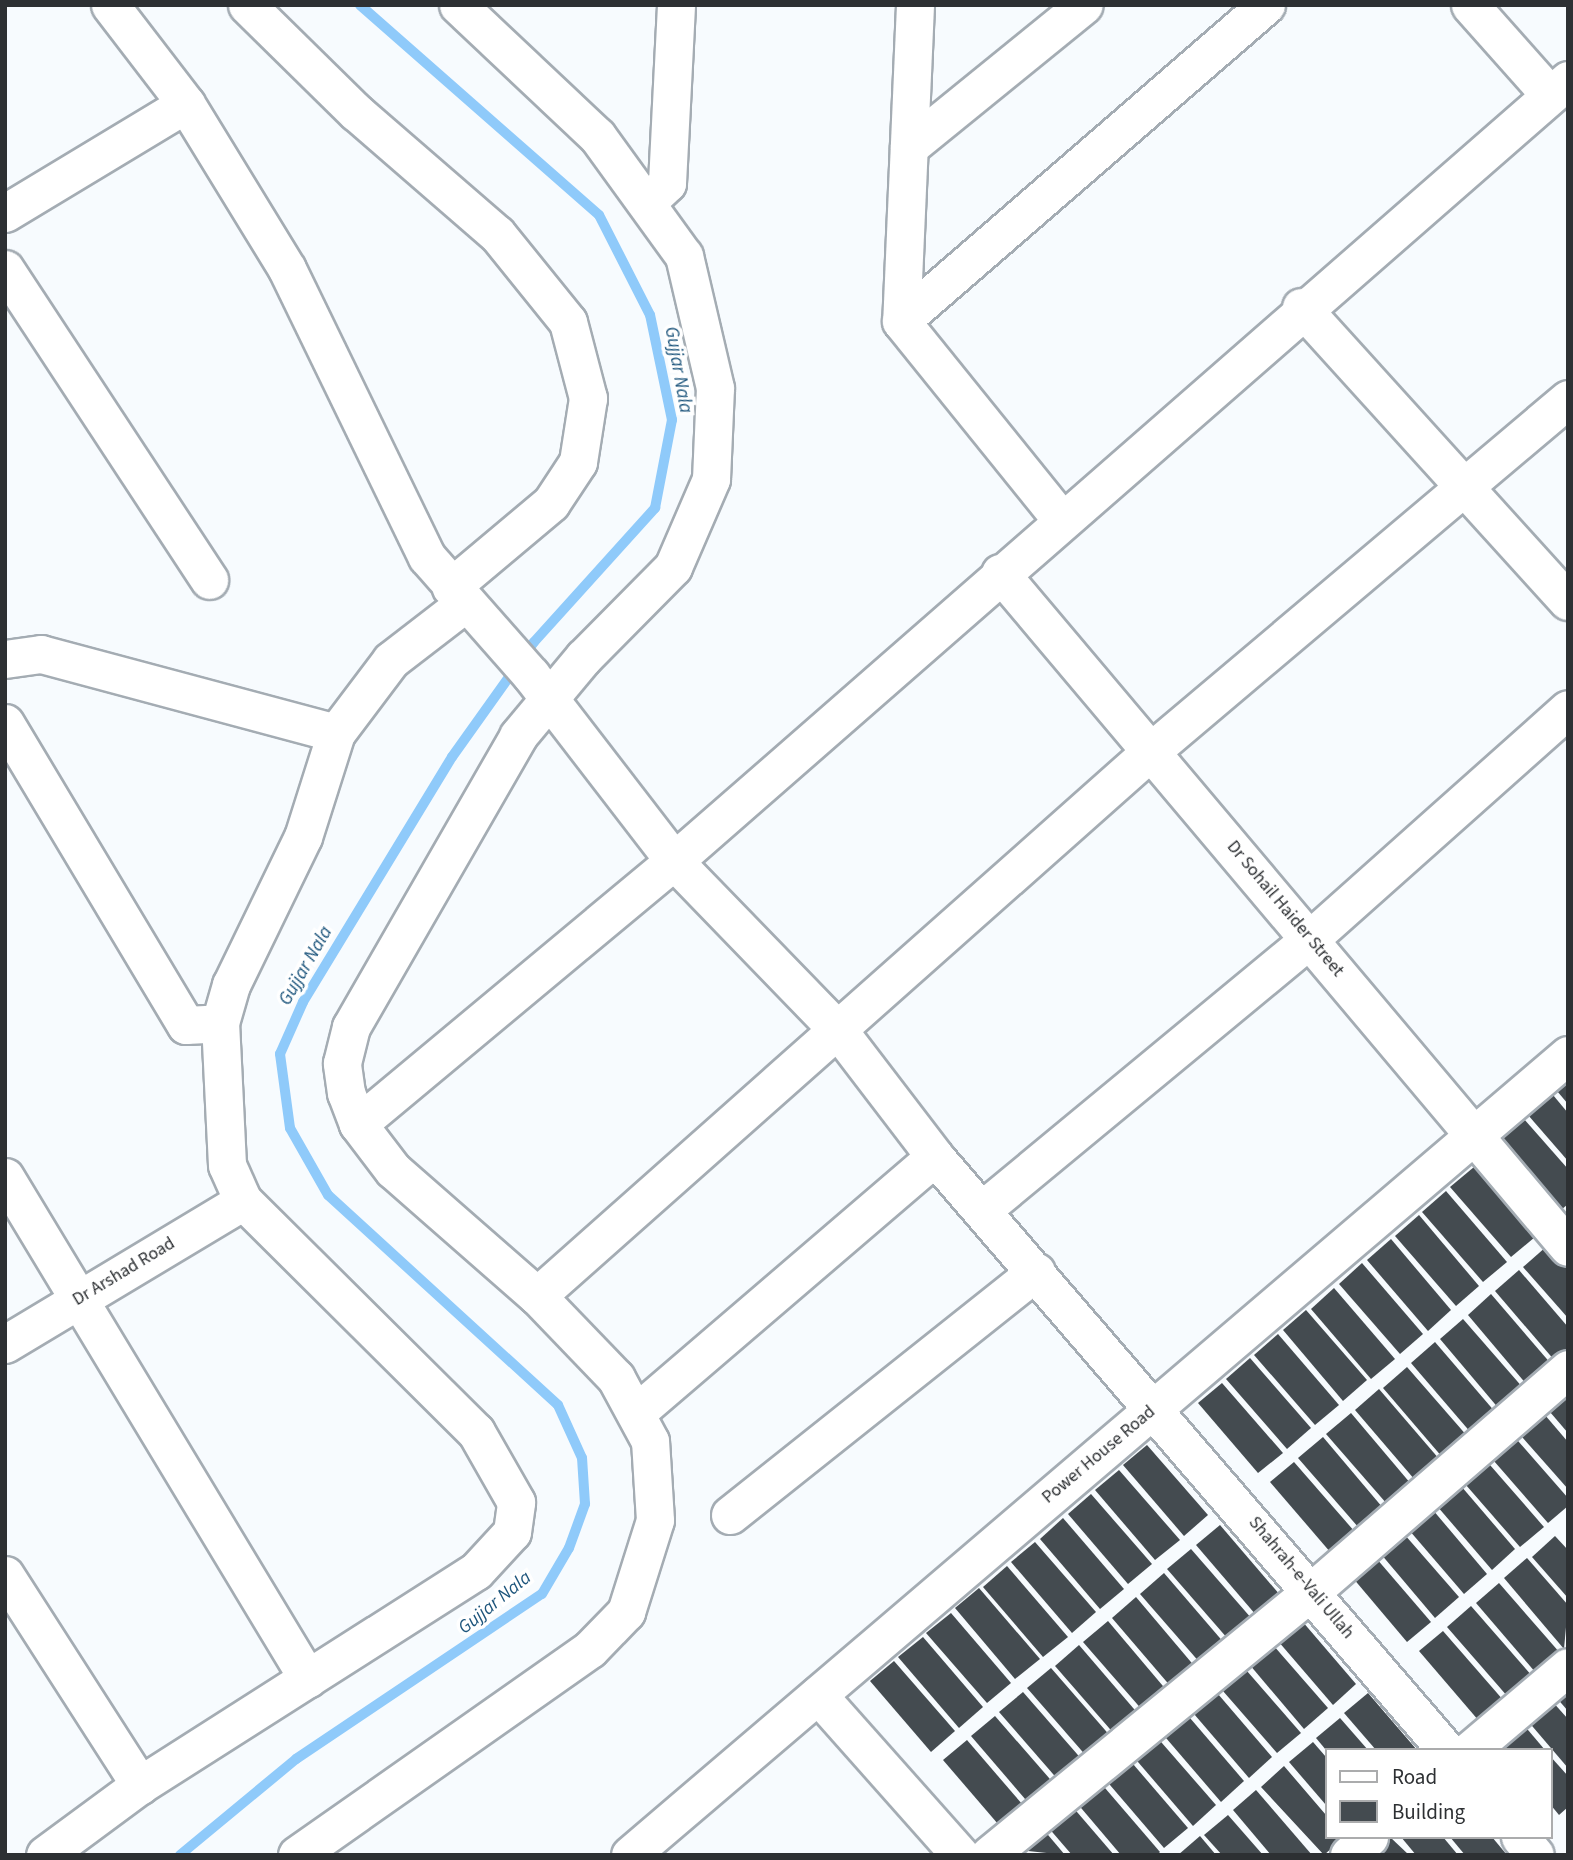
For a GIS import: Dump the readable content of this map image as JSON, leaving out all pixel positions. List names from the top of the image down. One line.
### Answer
{"streets":{"street":["Dr Sohail Haider Street","Dr Arshad Road","Power House Road","Shahrah-e-Vali Ullah"]},"crossings":[["Dr Sohail Haider Street","Power House Road"],["Power House Road","Shahrah-e-Vali Ullah"]],"water":["Gujjar Nala"],"legend":["Road","Building"]}
